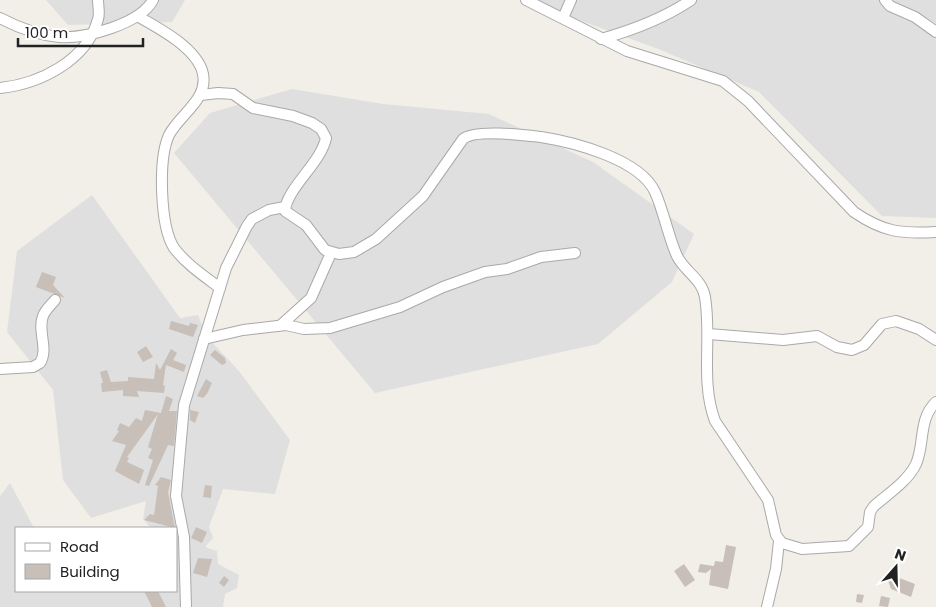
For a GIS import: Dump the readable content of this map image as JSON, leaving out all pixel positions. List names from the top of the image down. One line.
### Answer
{"legend":["Road","Building"],"scale_bar":"100 m","north":"top"}
